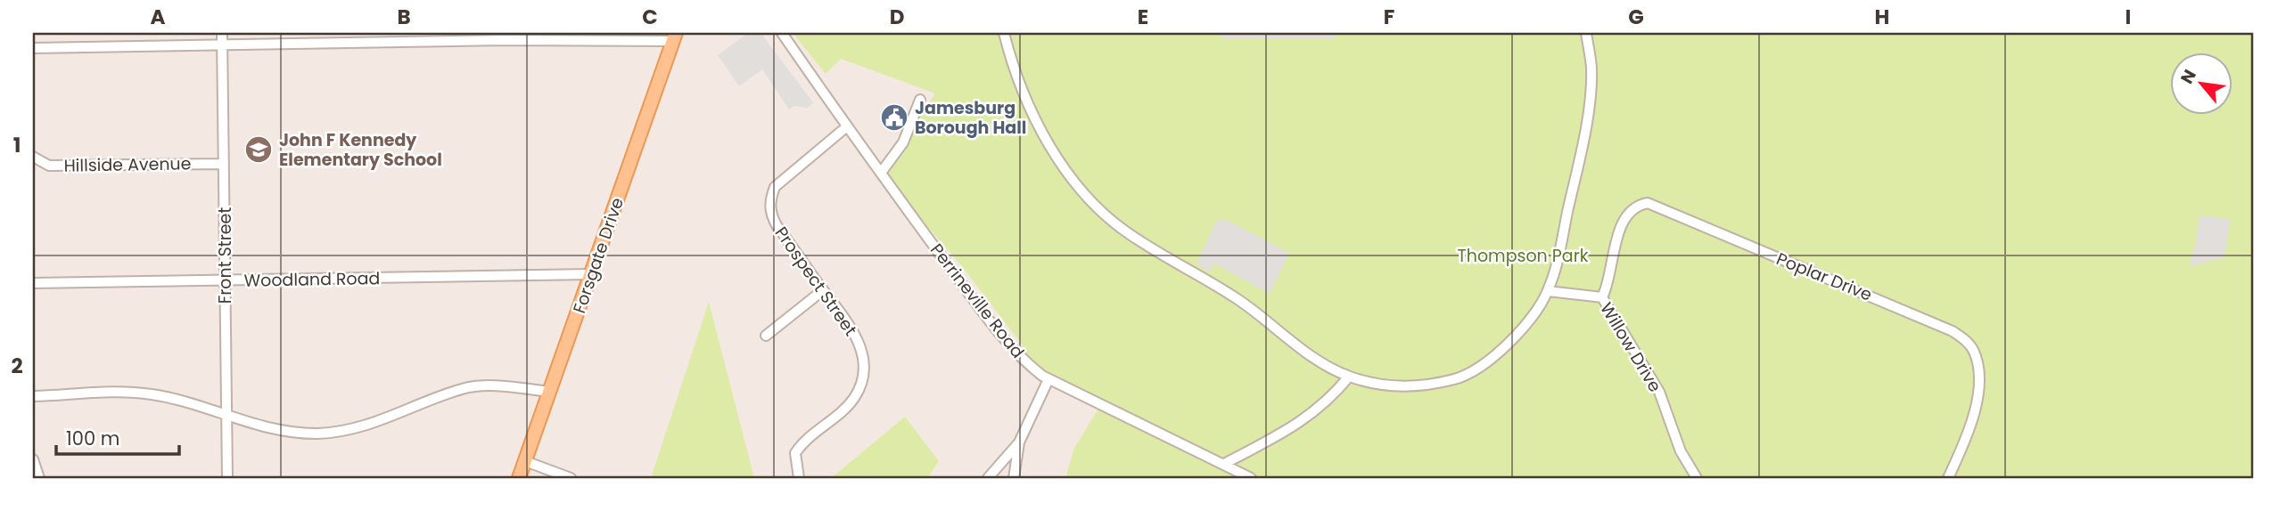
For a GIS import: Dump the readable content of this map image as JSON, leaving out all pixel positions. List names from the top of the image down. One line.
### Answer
{"streets":{"main road":["Forsgate Drive"],"street":["Hillside Avenue","Front Street","Poplar Drive","Woodland Road","Prospect Street","Perrineville Road","Willow Drive"]},"crossings":[["Hillside Avenue","Front Street"],["Front Street","Woodland Road"],["Forsgate Drive","Woodland Road"],["Poplar Drive","Willow Drive"],["Prospect Street","Perrineville Road"]],"parks":["Thompson Park"],"places":{"public building":["Jamesburg Borough Hall"],"school or university":["John F Kennedy Elementary School"]},"scale_bar":"100 m","north":"top left","grid":{"columns":["A","B","C","D","E","F","G","H","I"],"rows":["1","2"]}}
